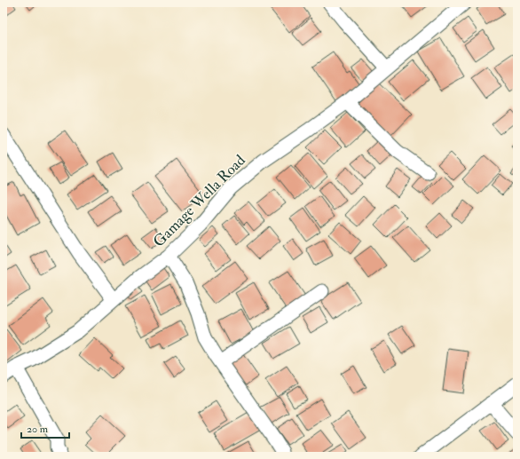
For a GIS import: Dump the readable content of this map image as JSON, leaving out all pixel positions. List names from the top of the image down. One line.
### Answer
{"streets":{"street":["Gamage Wella Road"]},"scale_bar":"20 m"}
